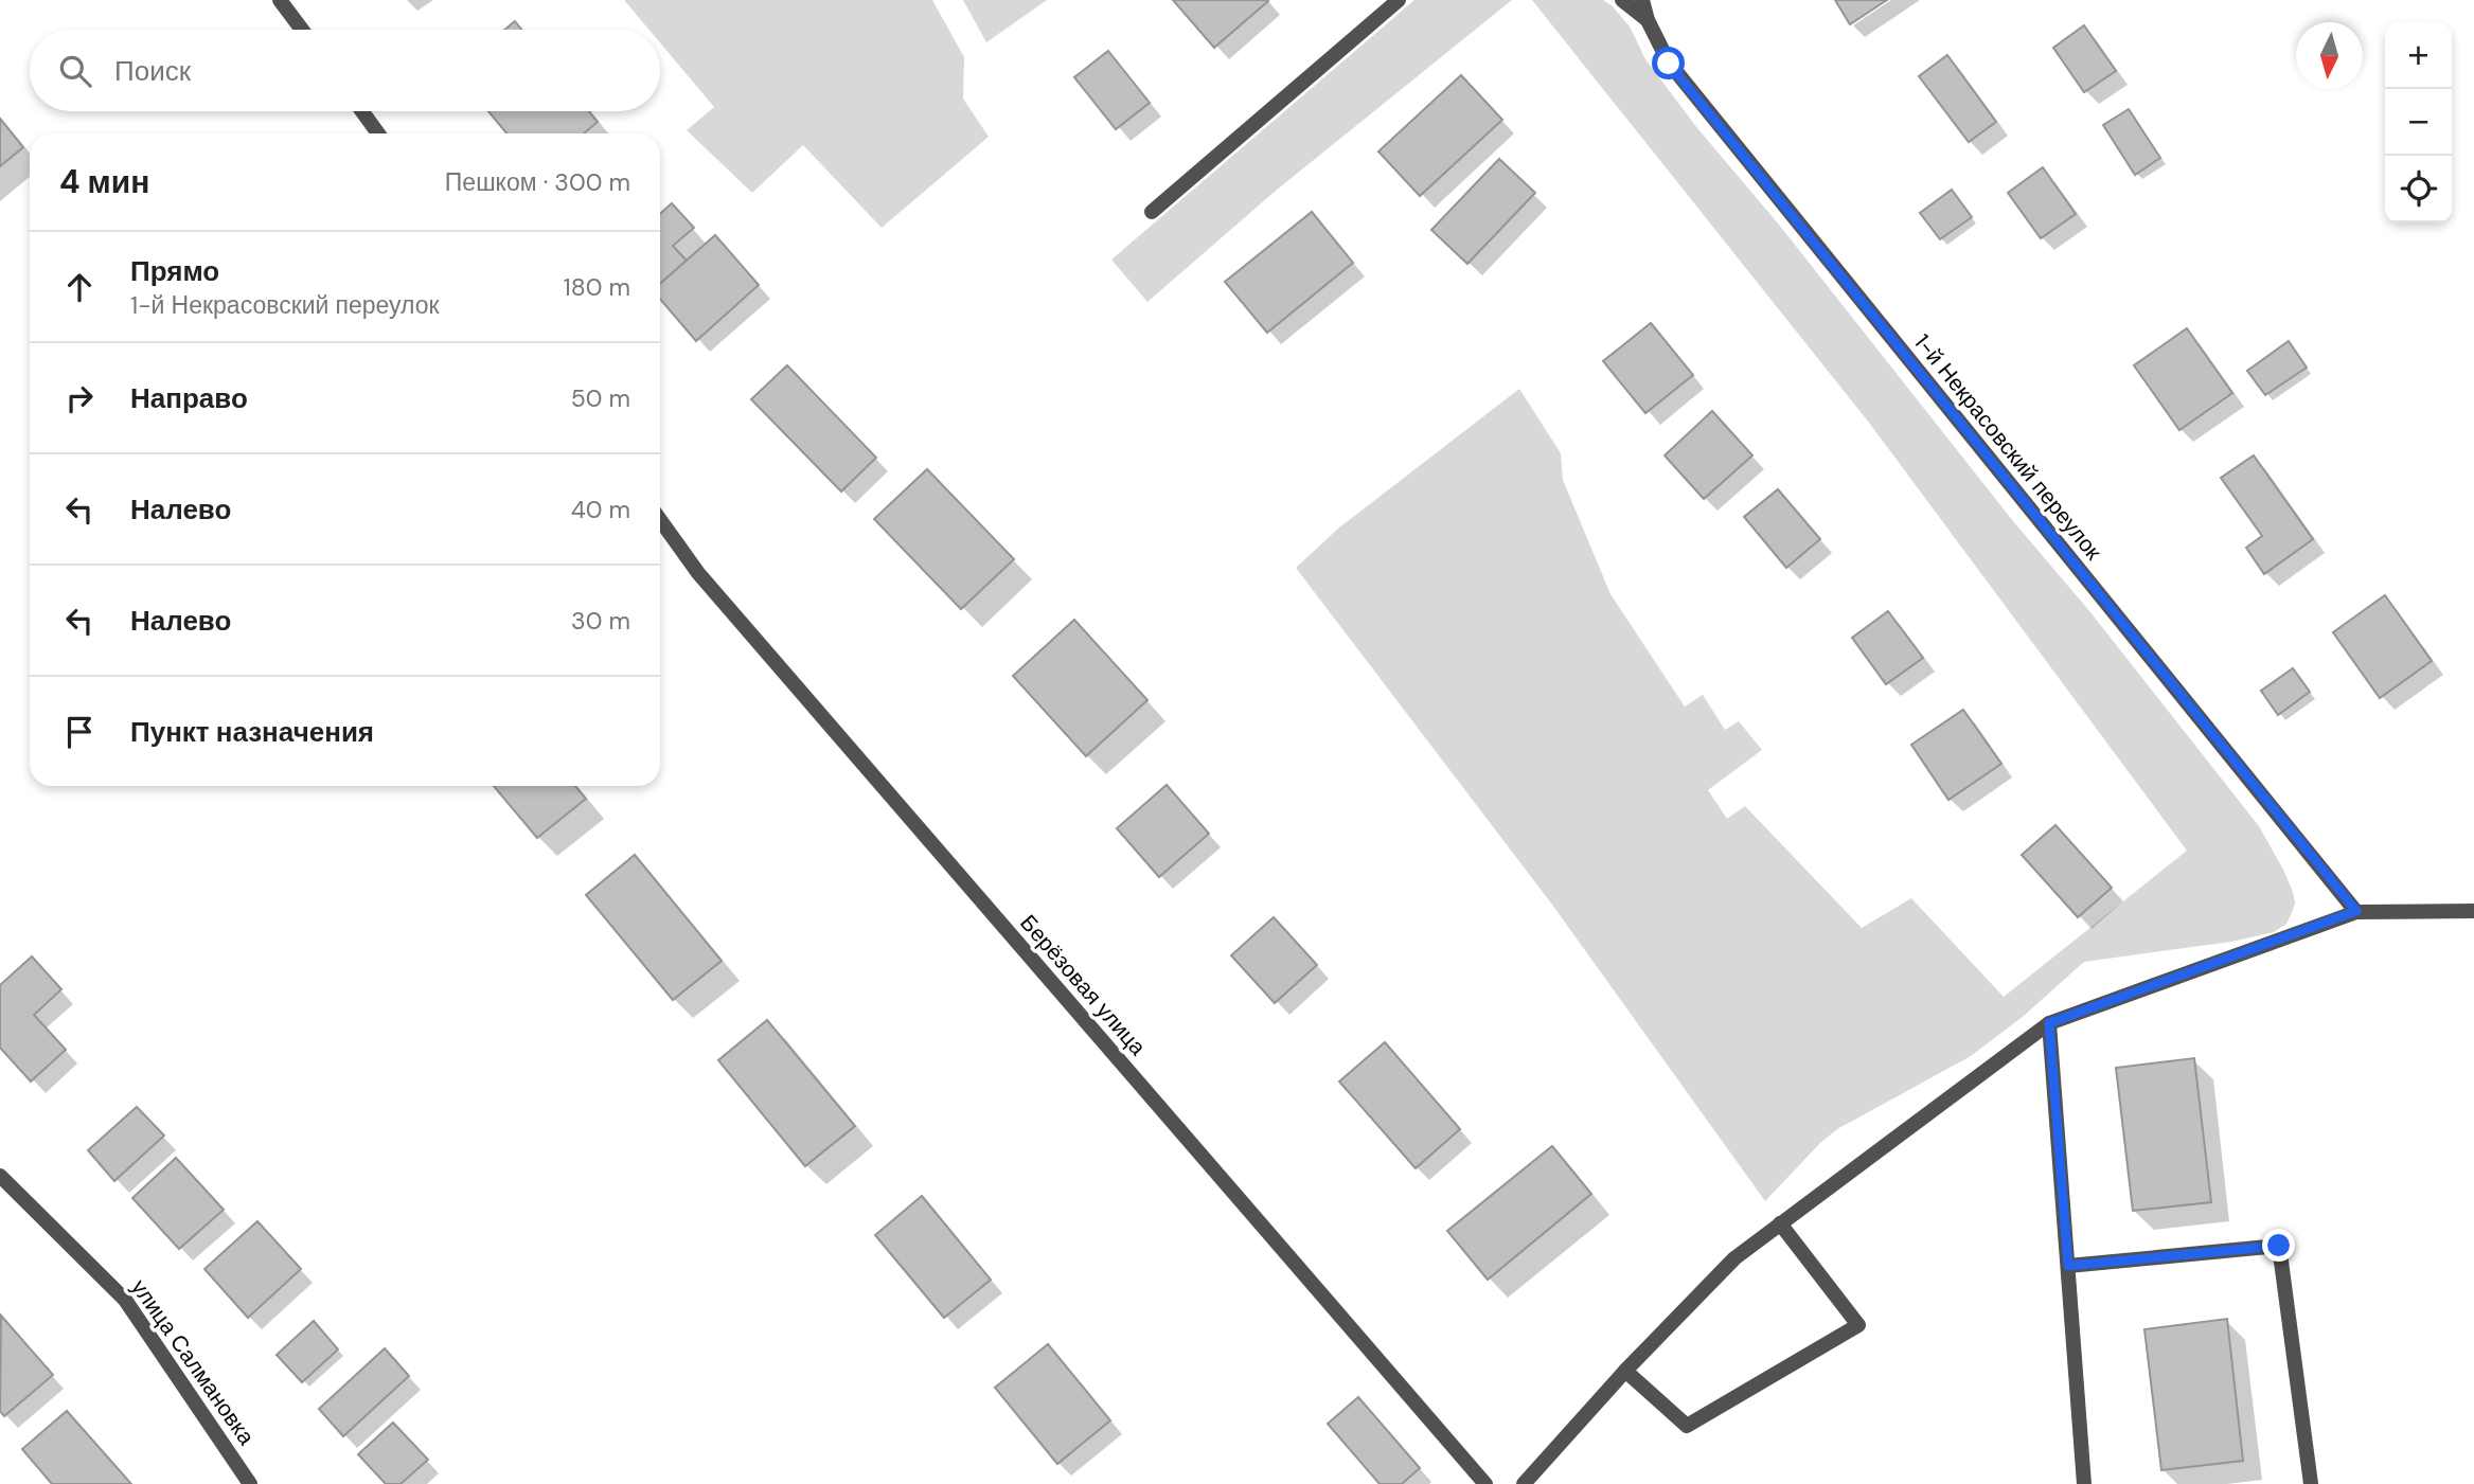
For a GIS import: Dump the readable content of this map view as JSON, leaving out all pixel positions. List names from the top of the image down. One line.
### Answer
{"streets":{"street":["1-й Некрасовский переулок","Берёзовая улица","улица Салмановка"]},"north":"bottom","page":{"map_buttons":["+","−"],"search":"Поиск","heading":["4 мин","Пешком · 300 m"],"list":[["Прямо","1-й Некрасовский переулок","180 m"],["Направо","50 m"],["Налево","40 m"],["Налево","30 m"],"Пункт назначения"]}}
